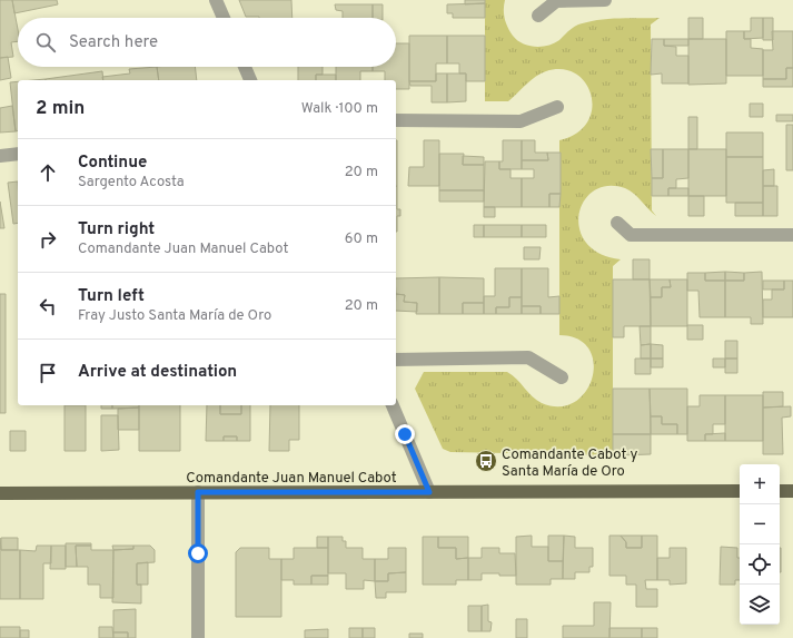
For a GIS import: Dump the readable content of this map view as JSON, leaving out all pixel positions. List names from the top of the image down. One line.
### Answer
{"streets":{"main road":["Comandante Juan Manuel Cabot"]},"places":{"bus stop":["Comandante Cabot y Santa María de Oro"]},"page":{"search":"Search here","heading":["2 min","Walk · 100 m"],"list":[["Continue","Sargento Acosta","20 m"],["Turn right","Comandante Juan Manuel Cabot","60 m"],["Turn left","Fray Justo Santa María de Oro","20 m"],"Arrive at destination"],"map_buttons":["+","−"]}}
